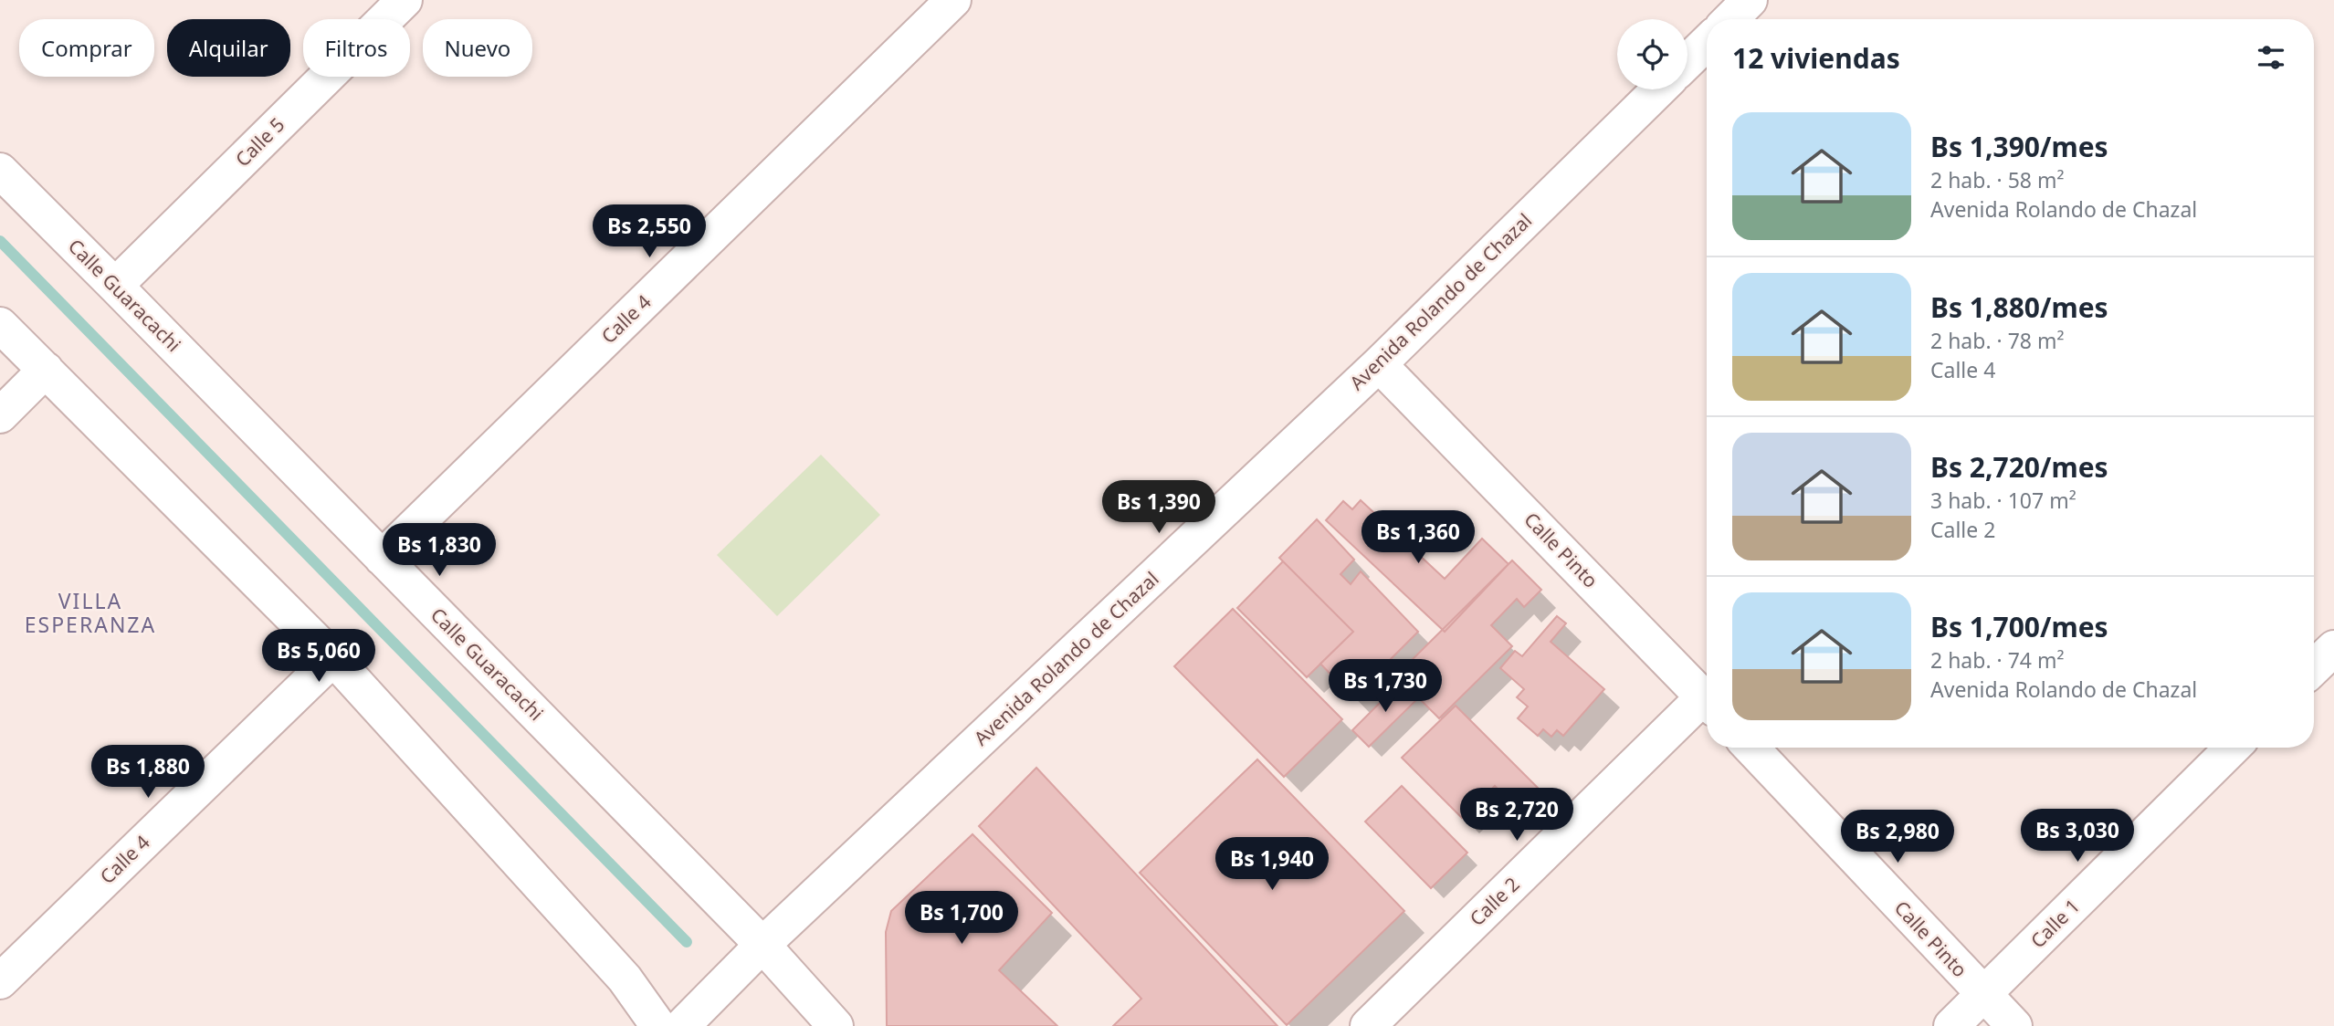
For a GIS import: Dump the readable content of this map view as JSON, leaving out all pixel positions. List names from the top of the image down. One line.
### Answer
{"streets":{"street":["Calle 5","Calle Guaracachi","Avenida Rolando de Chazal","Calle 4","Calle Pinto","Calle 2","Calle 1"]},"crossings":[["Calle 5","Calle Guaracachi"],["Calle Guaracachi","Avenida Rolando de Chazal"],["Calle Guaracachi","Calle 4"],["Avenida Rolando de Chazal","Calle Pinto"],["Calle Pinto","Calle 1"]],"districts":["VILLA ESPERANZA"],"page":{"chip":["Comprar","Alquilar","Filtros","Nuevo"],"heading":"12 viviendas","list":[{"name":"Bs 1,390/mes","note":"2 hab. · 58 m² · Avenida Rolando de Chazal"},{"name":"Bs 1,880/mes","note":"2 hab. · 78 m² · Calle 4"},{"name":"Bs 2,720/mes","note":"3 hab. · 107 m² · Calle 2"},{"name":"Bs 1,700/mes","note":"2 hab. · 74 m² · Avenida Rolando de Chazal"}],"price":["Bs 2,550","Bs 1,390","Bs 1,360","Bs 1,830","Bs 5,060","Bs 1,730","Bs 1,880","Bs 2,720","Bs 3,030","Bs 2,980","Bs 1,940","Bs 1,700"]}}
